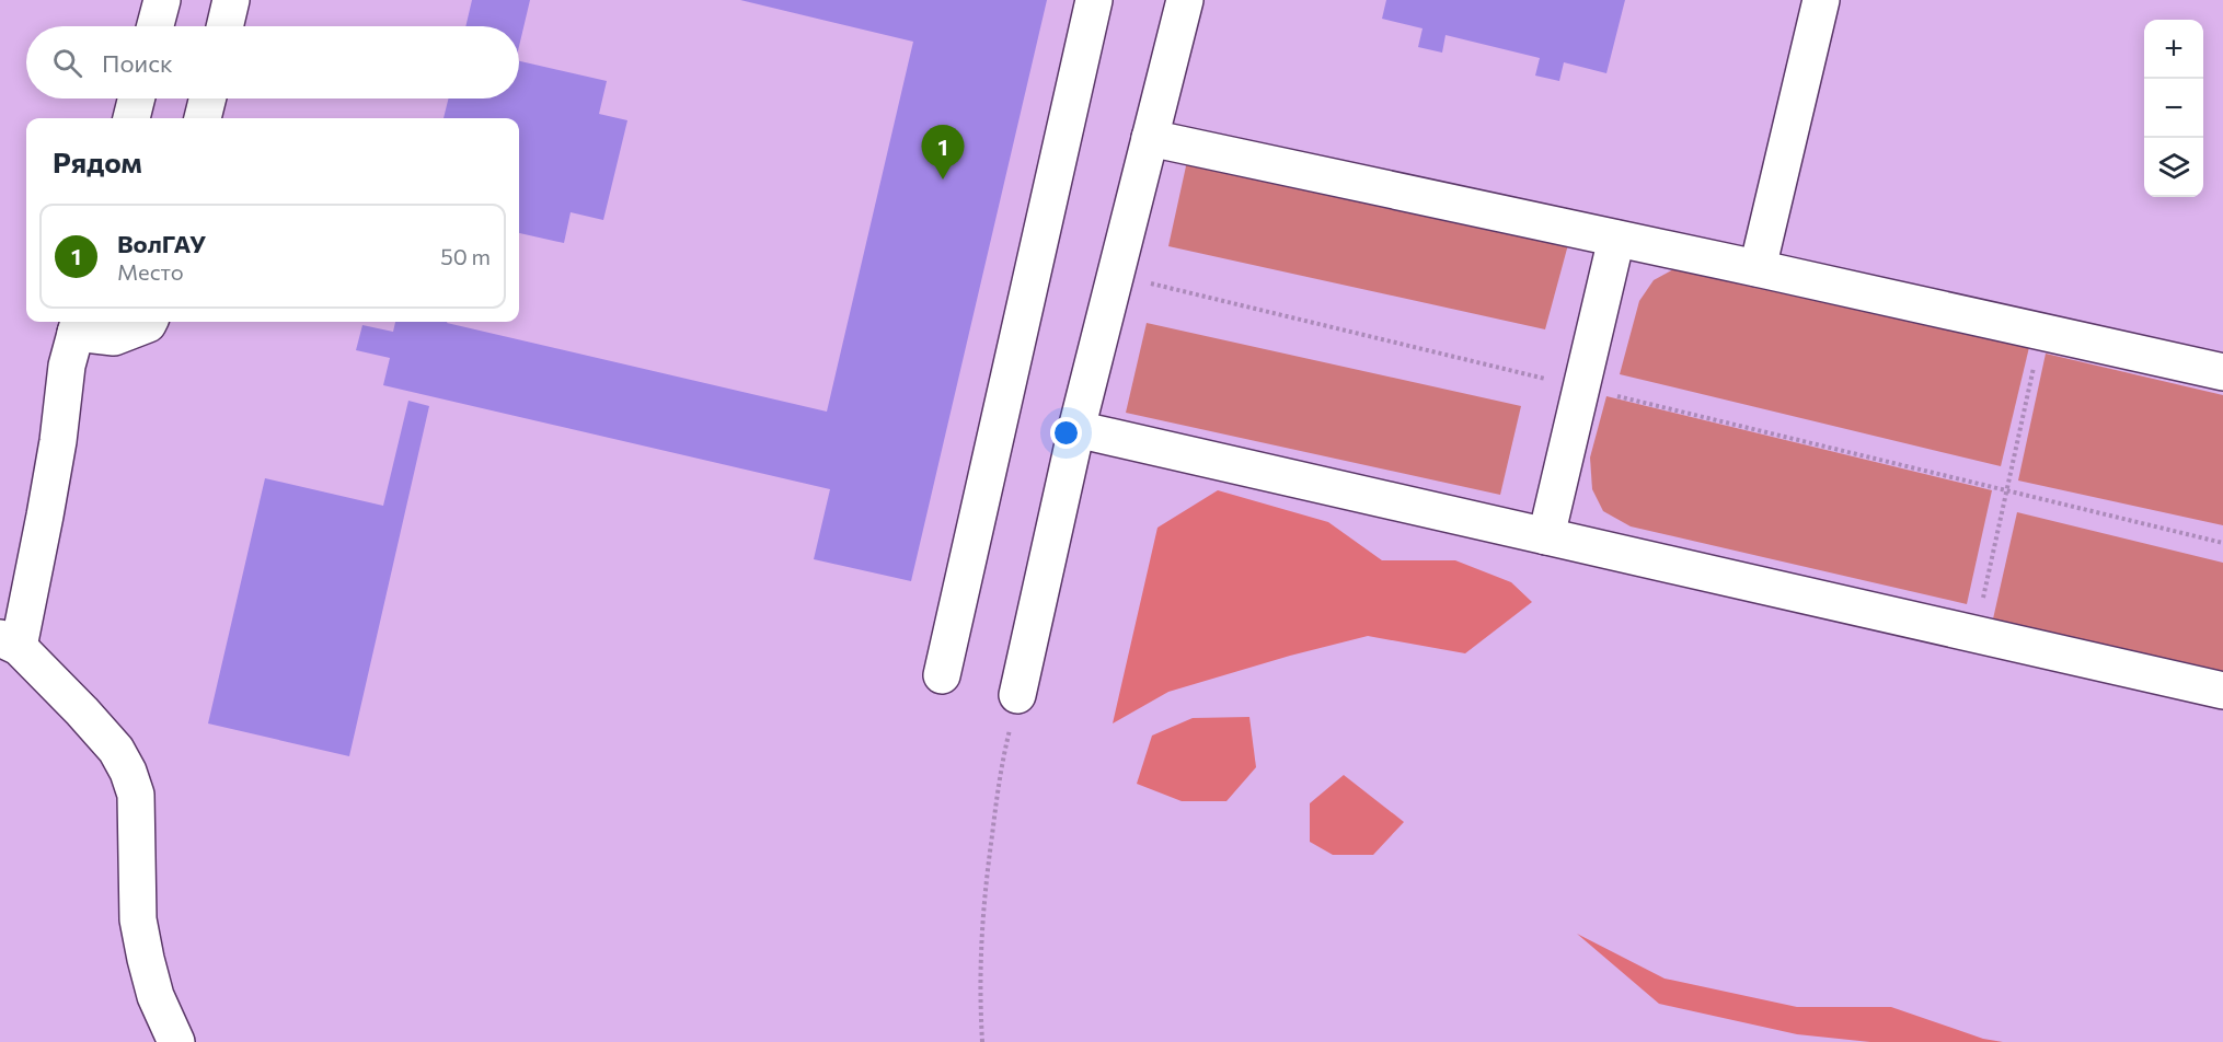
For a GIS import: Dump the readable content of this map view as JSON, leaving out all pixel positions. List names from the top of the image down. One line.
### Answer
{"page":{"map_buttons":["+","−"],"search":"Поиск","heading":"Рядом","pins":"1","list":[{"mark":"1","name":"ВолГАУ","note":"Место","value":"50 m"}]}}
